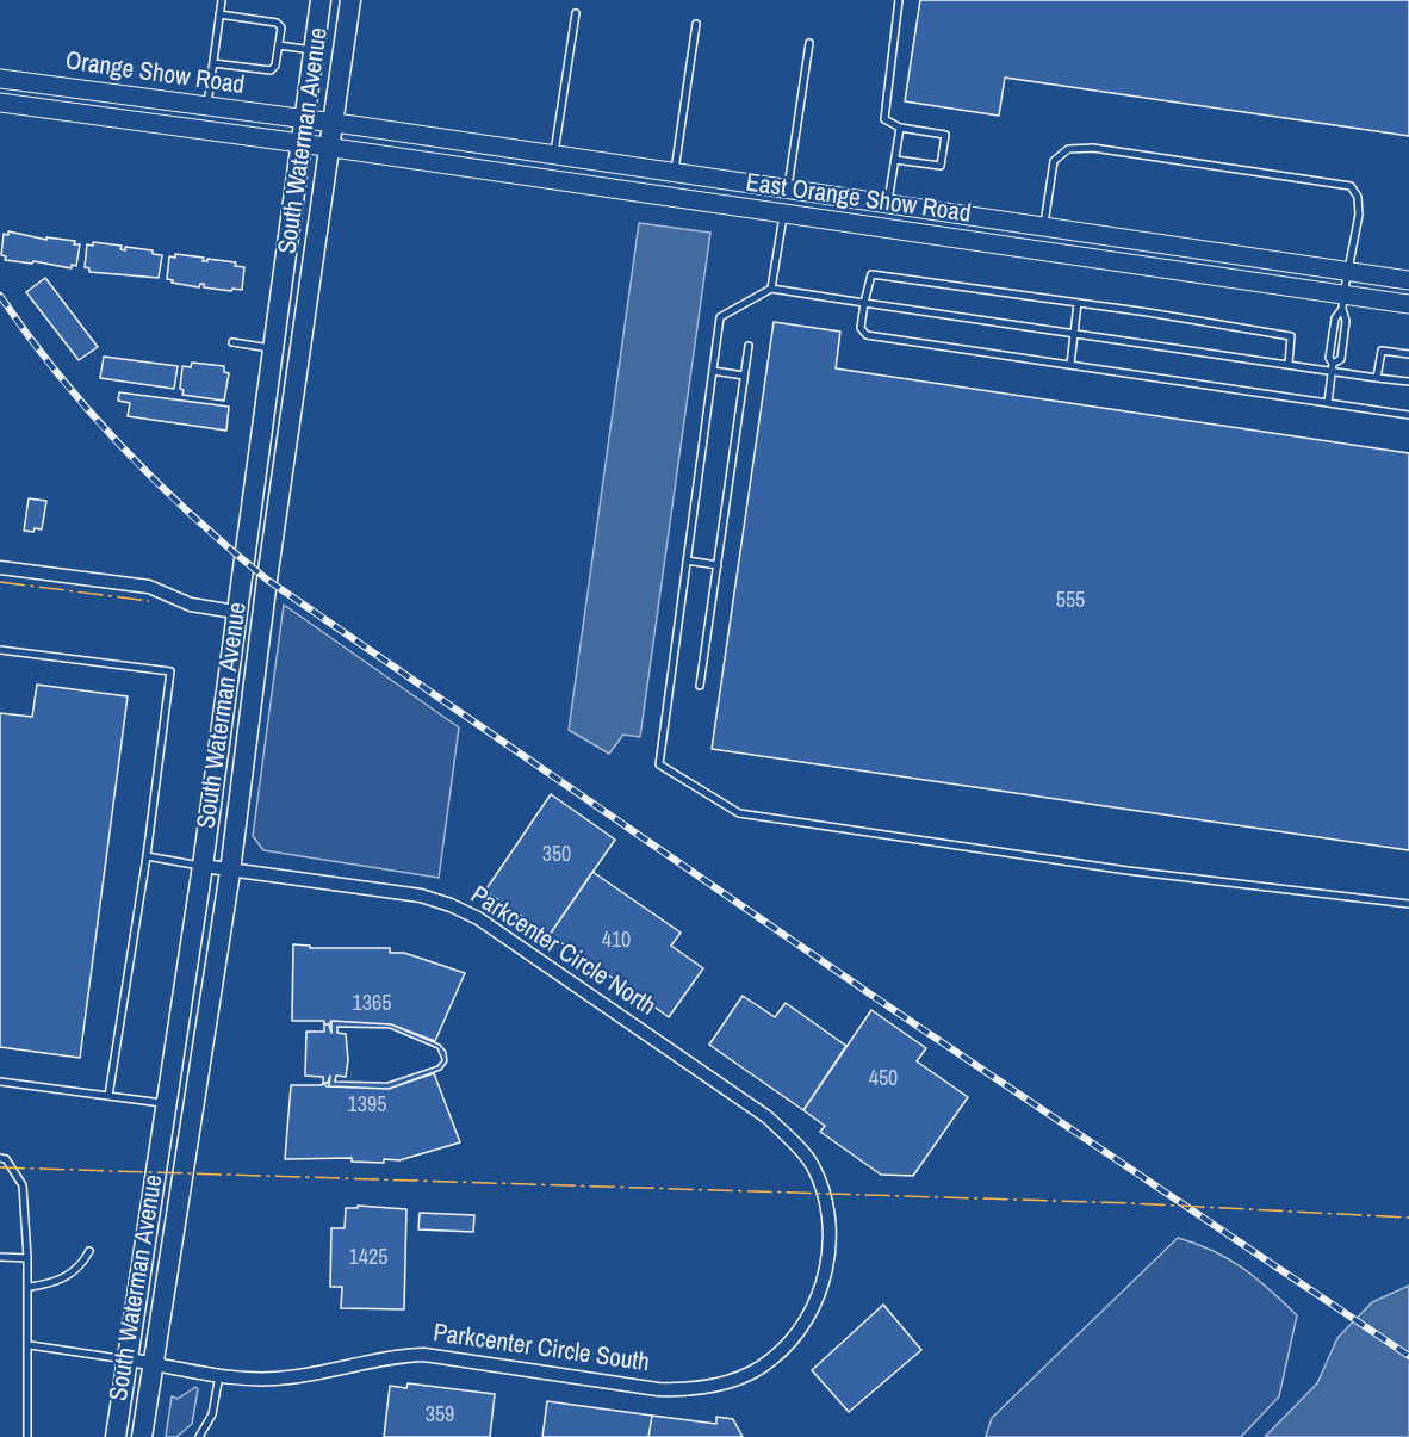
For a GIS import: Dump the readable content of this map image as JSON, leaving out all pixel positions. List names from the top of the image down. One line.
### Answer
{"streets":{"main road":["Orange Show Road","South Waterman Avenue","East Orange Show Road"],"street":["Parkcenter Circle North","Parkcenter Circle South"]},"crossings":[["Orange Show Road","South Waterman Avenue"],["Orange Show Road","East Orange Show Road"],["South Waterman Avenue","East Orange Show Road"],["South Waterman Avenue","Parkcenter Circle North"],["South Waterman Avenue","Parkcenter Circle South"],["Parkcenter Circle North","Parkcenter Circle South"]],"house_numbers":["555","350","410","1365","450","1395","1425","359"]}
